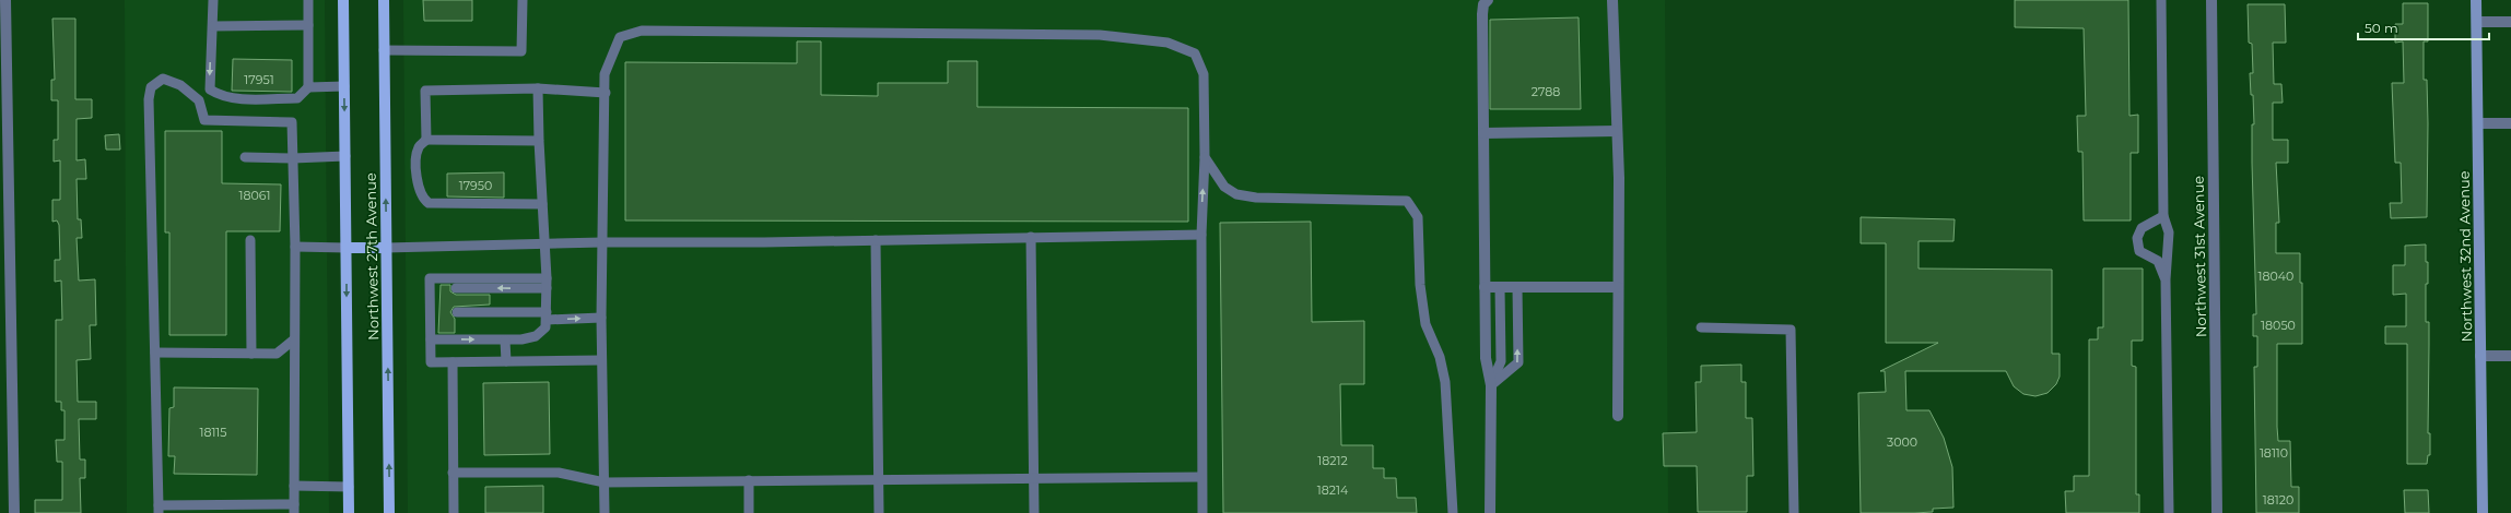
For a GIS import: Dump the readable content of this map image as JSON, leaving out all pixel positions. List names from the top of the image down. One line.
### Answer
{"streets":{"main road":["Northwest 27th Avenue"],"street":["Northwest 31st Avenue","Northwest 32nd Avenue"]},"house_numbers":["17951","2788","17950","18061","18040","18050","18115","3000","18110","18212","18214","18120"],"scale_bar":"50 m"}
